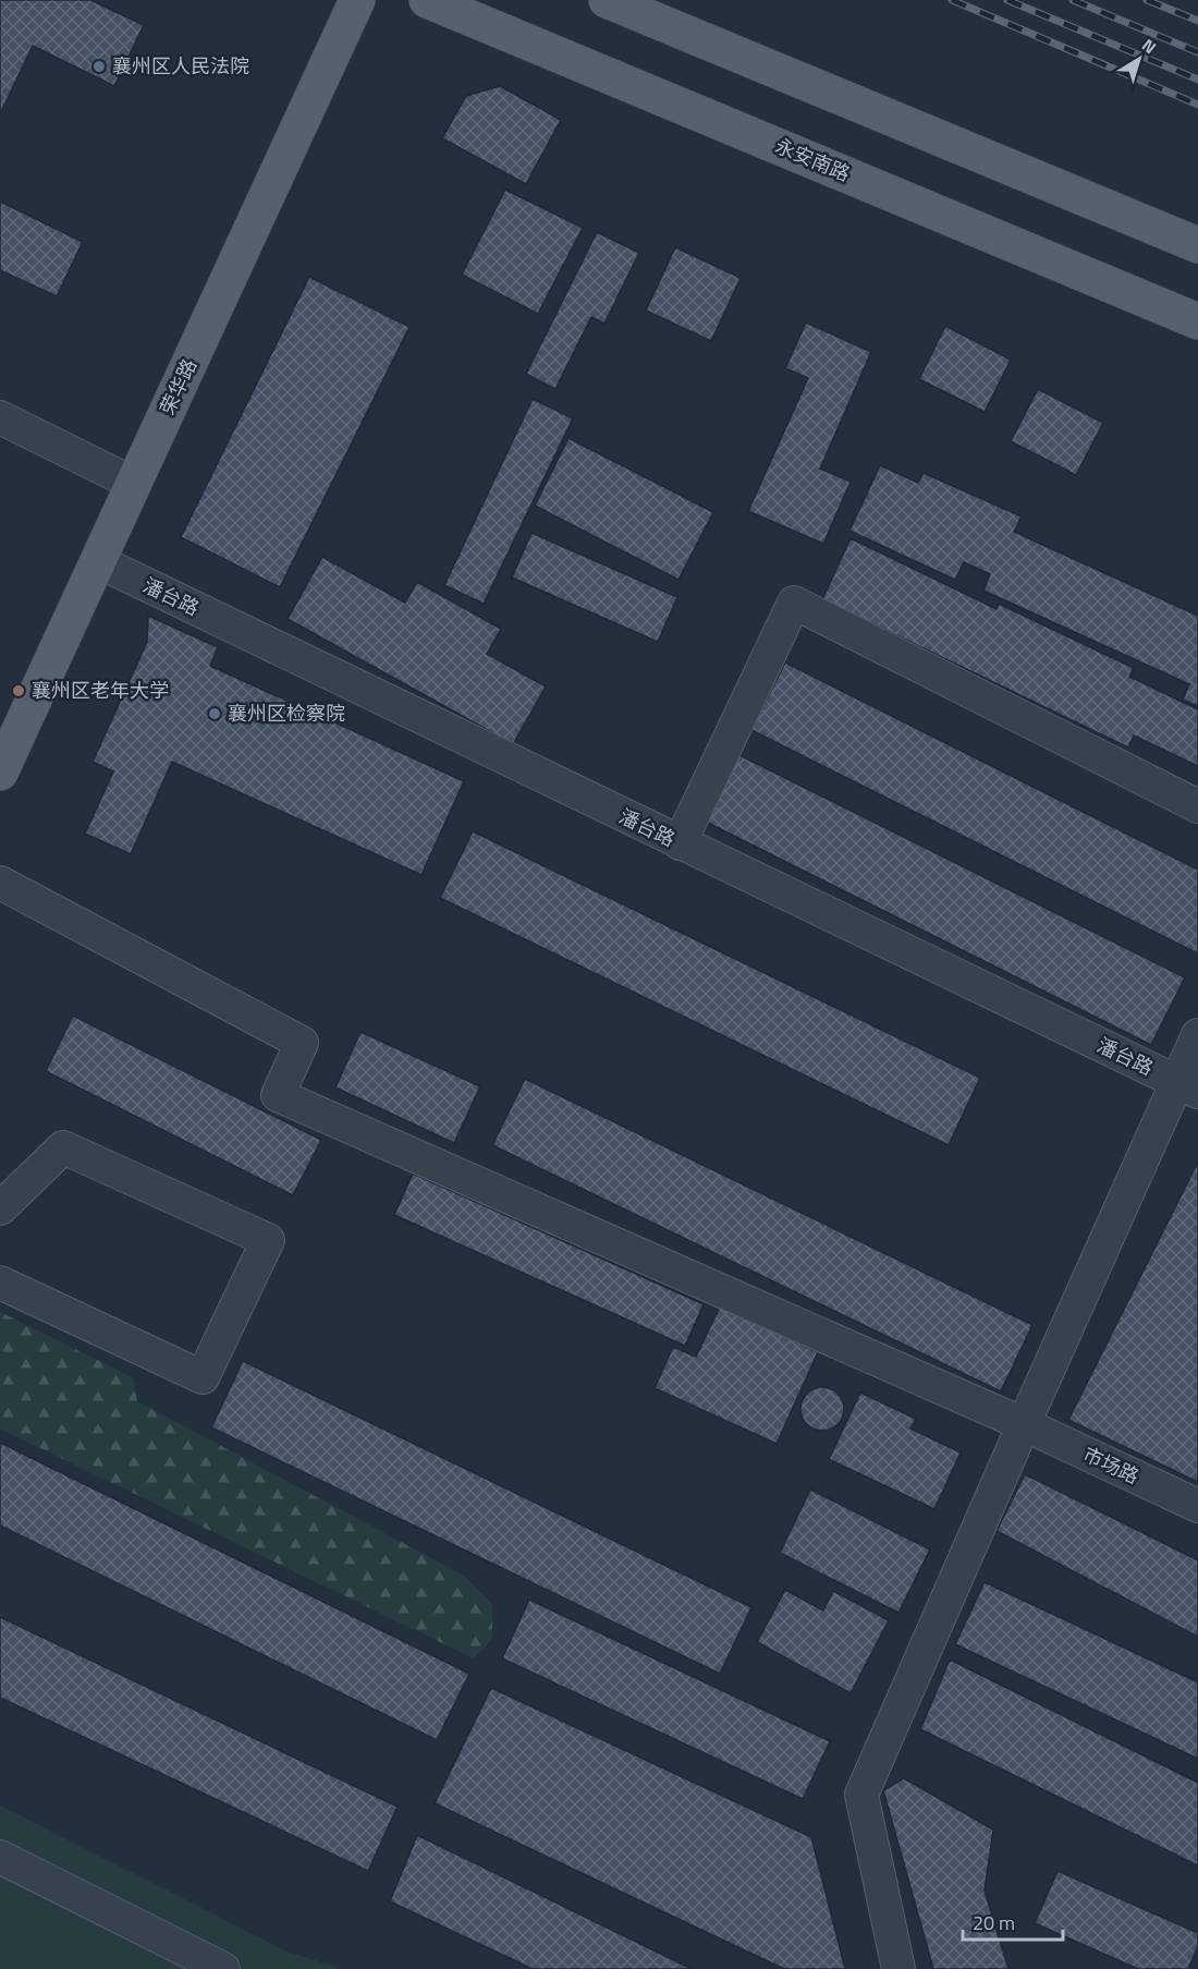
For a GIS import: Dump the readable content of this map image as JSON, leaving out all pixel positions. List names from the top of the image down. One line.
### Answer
{"streets":{"main road":["永安南路","荣华路"],"street":["潘台路","市场路"]},"crossings":[["荣华路","潘台路"]],"places":["襄州区人民法院","襄州区老年大学","襄州区检察院"],"scale_bar":"20 m","north":"top right"}
